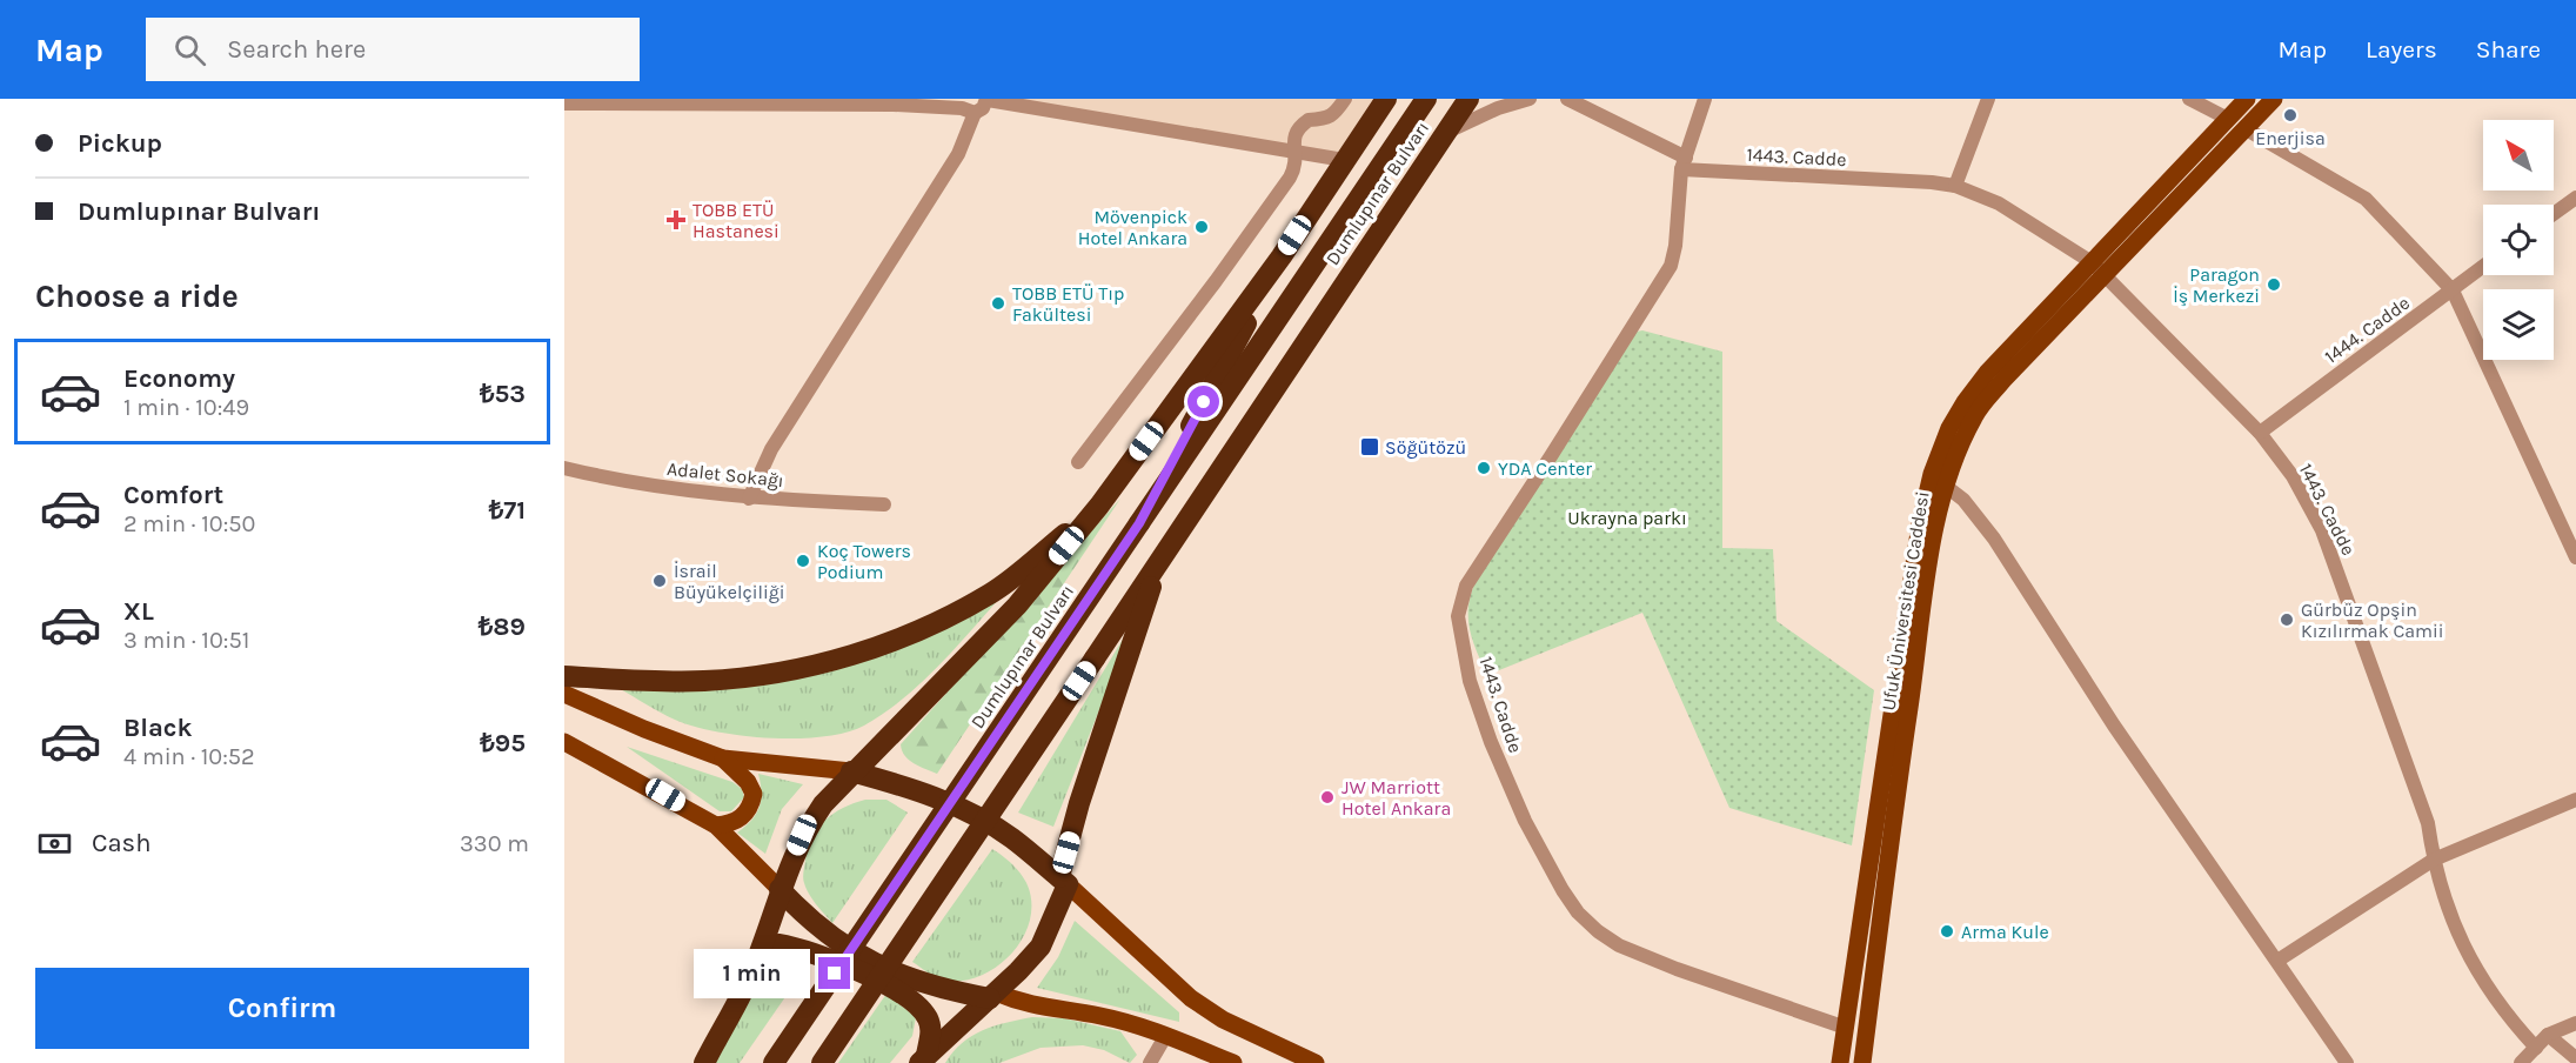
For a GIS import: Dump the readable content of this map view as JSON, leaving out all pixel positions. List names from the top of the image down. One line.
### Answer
{"streets":{"highway":["Dumlupınar Bulvarı"],"main road":["Ufuk Üniversitesi Caddesi"],"street":["1443. Cadde","1444. Cadde","Adalet Sokağı"]},"crossings":[["1443. Cadde","1444. Cadde"],["1443. Cadde","Ufuk Üniversitesi Caddesi"]],"parks":["Ukrayna parkı"],"places":{"other":["Enerjisa","Mövenpick Hotel Ankara","Paragon İş Merkezi","TOBB ETÜ Tıp Fakültesi","YDA Center","Koç Towers Podium","İsrail Büyükelçiliği","Gürbüz Opşin Kızılırmak Camii","JW Marriott Hotel Ankara","Arma Kule"],"health":["TOBB ETÜ Hastanesi"],"transit":["Söğütözü"]},"north":"top left","page":{"header":"Map","search":"Search here","nav":["Map","Layers","Share"],"banner":["Pickup","Dumlupınar Bulvarı"],"heading":"Choose a ride","list":[{"name":"Economy","note":"1 min · 10:49","value":"₺53"},{"name":"Comfort","note":"2 min · 10:50","value":"₺71"},{"name":"XL","note":"3 min · 10:51","value":"₺89"},{"name":"Black","note":"4 min · 10:52","value":"₺95"}],"pay":["Cash","330 m"],"bubble":"1 min","buttons":"Confirm"}}
